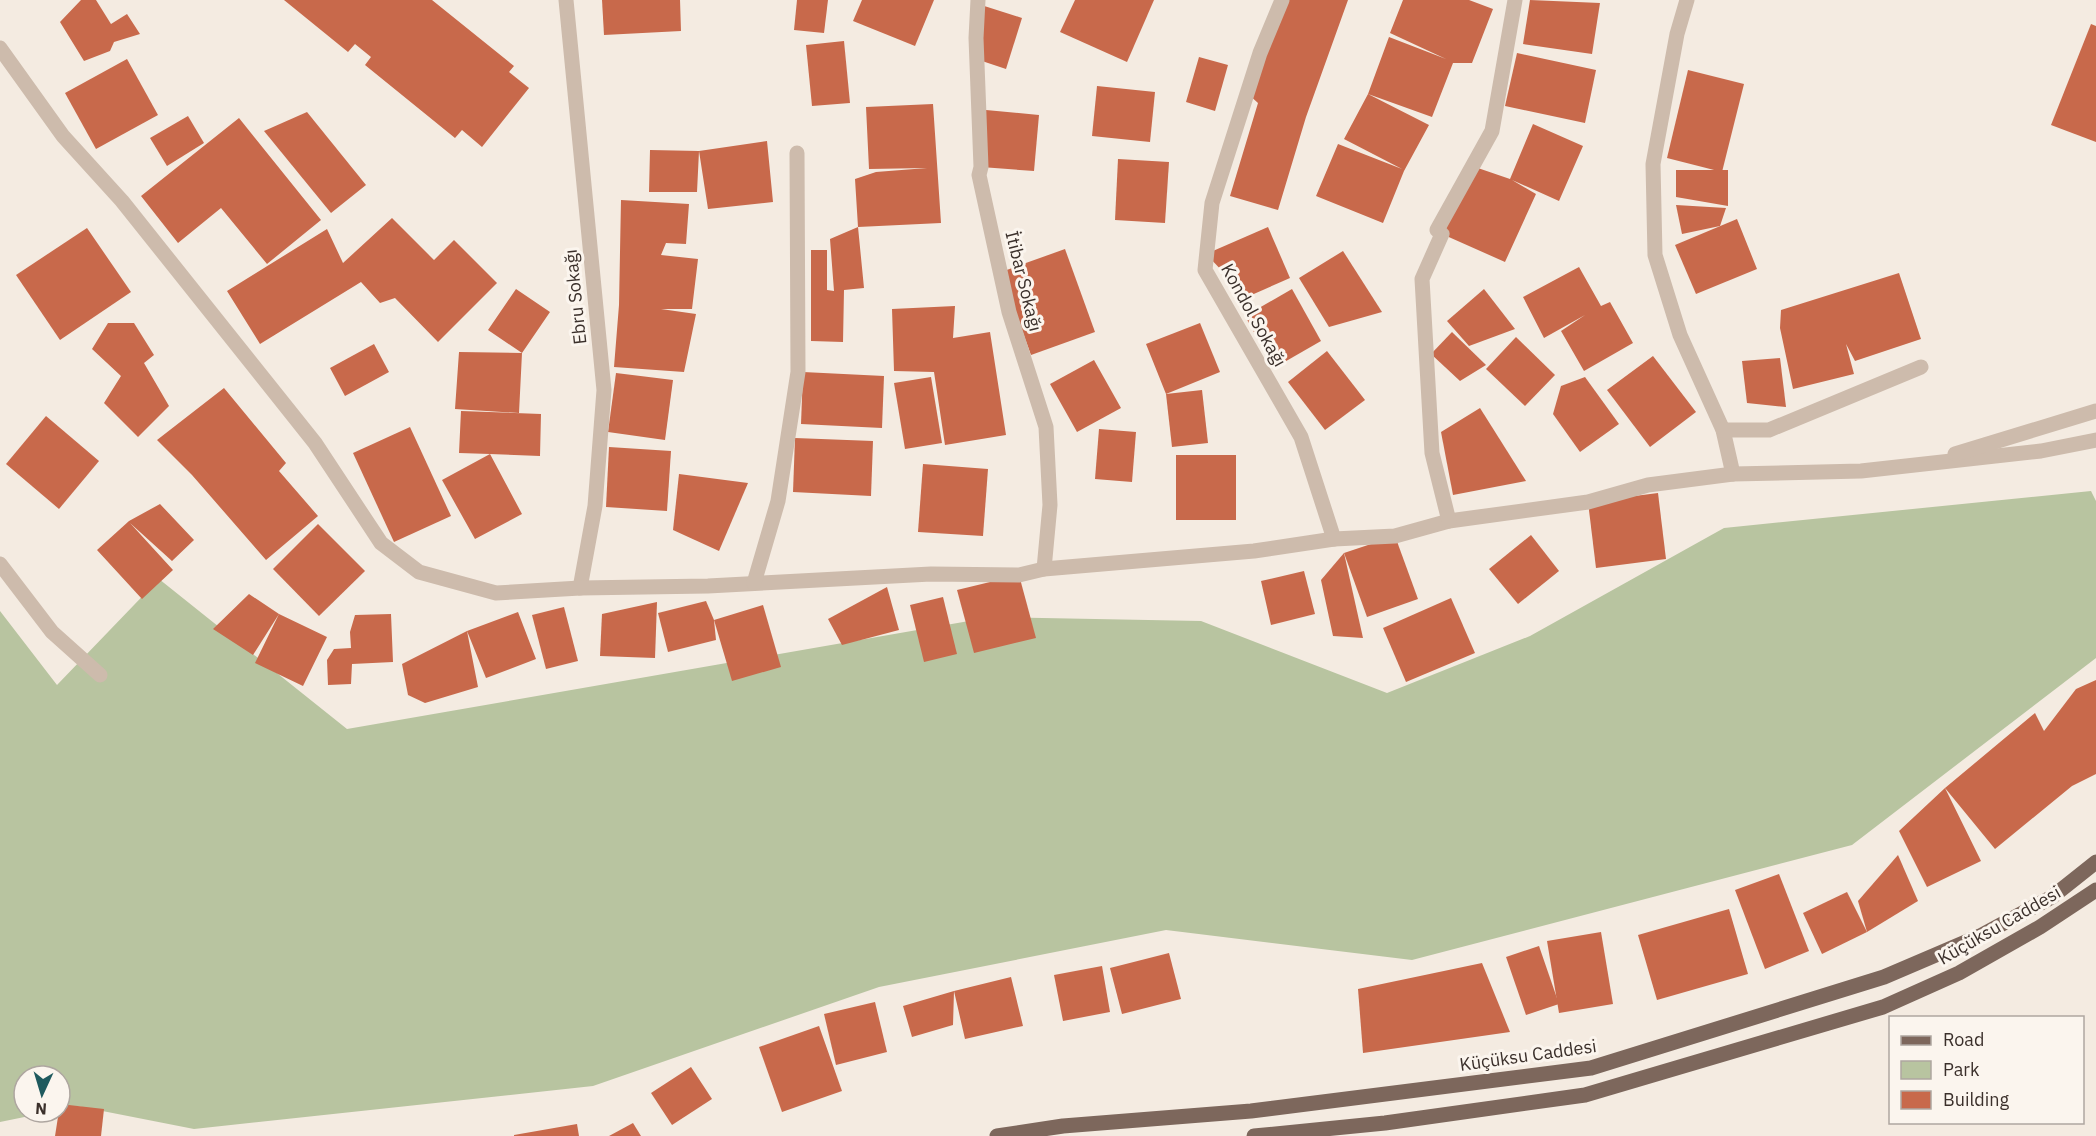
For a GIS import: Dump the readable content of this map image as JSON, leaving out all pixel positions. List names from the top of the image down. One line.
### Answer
{"streets":{"main road":["Küçüksu Caddesi"],"street":["İtibar Sokağı","Ebru Sokağı","Kondol Sokağı"]},"legend":["Road","Park","Building"],"north":"bottom"}
